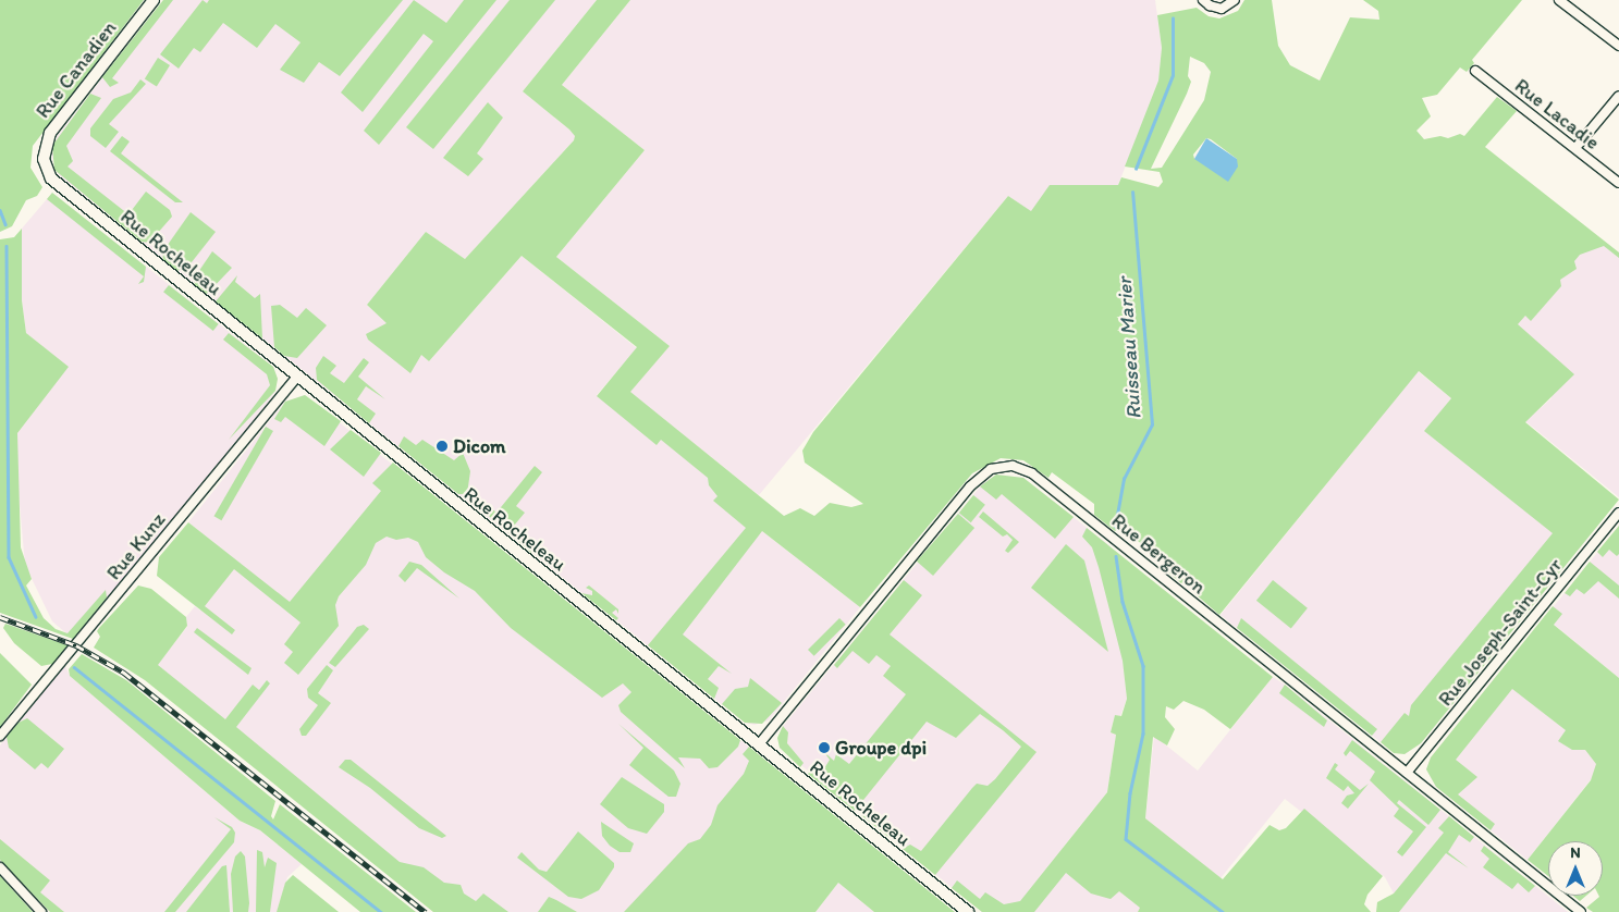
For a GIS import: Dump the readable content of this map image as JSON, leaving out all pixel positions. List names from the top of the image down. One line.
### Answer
{"streets":{"street":["Rue Canadien","Rue Lacadie","Rue Rocheleau","Rue Kunz","Rue Bergeron","Rue Joseph-Saint-Cyr"]},"crossings":[["Rue Canadien","Rue Rocheleau"],["Rue Rocheleau","Rue Kunz"],["Rue Rocheleau","Rue Bergeron"],["Rue Bergeron","Rue Joseph-Saint-Cyr"]],"water":["Ruisseau Marier"],"places":["Dicom","Groupe dpi"],"north":"top"}
